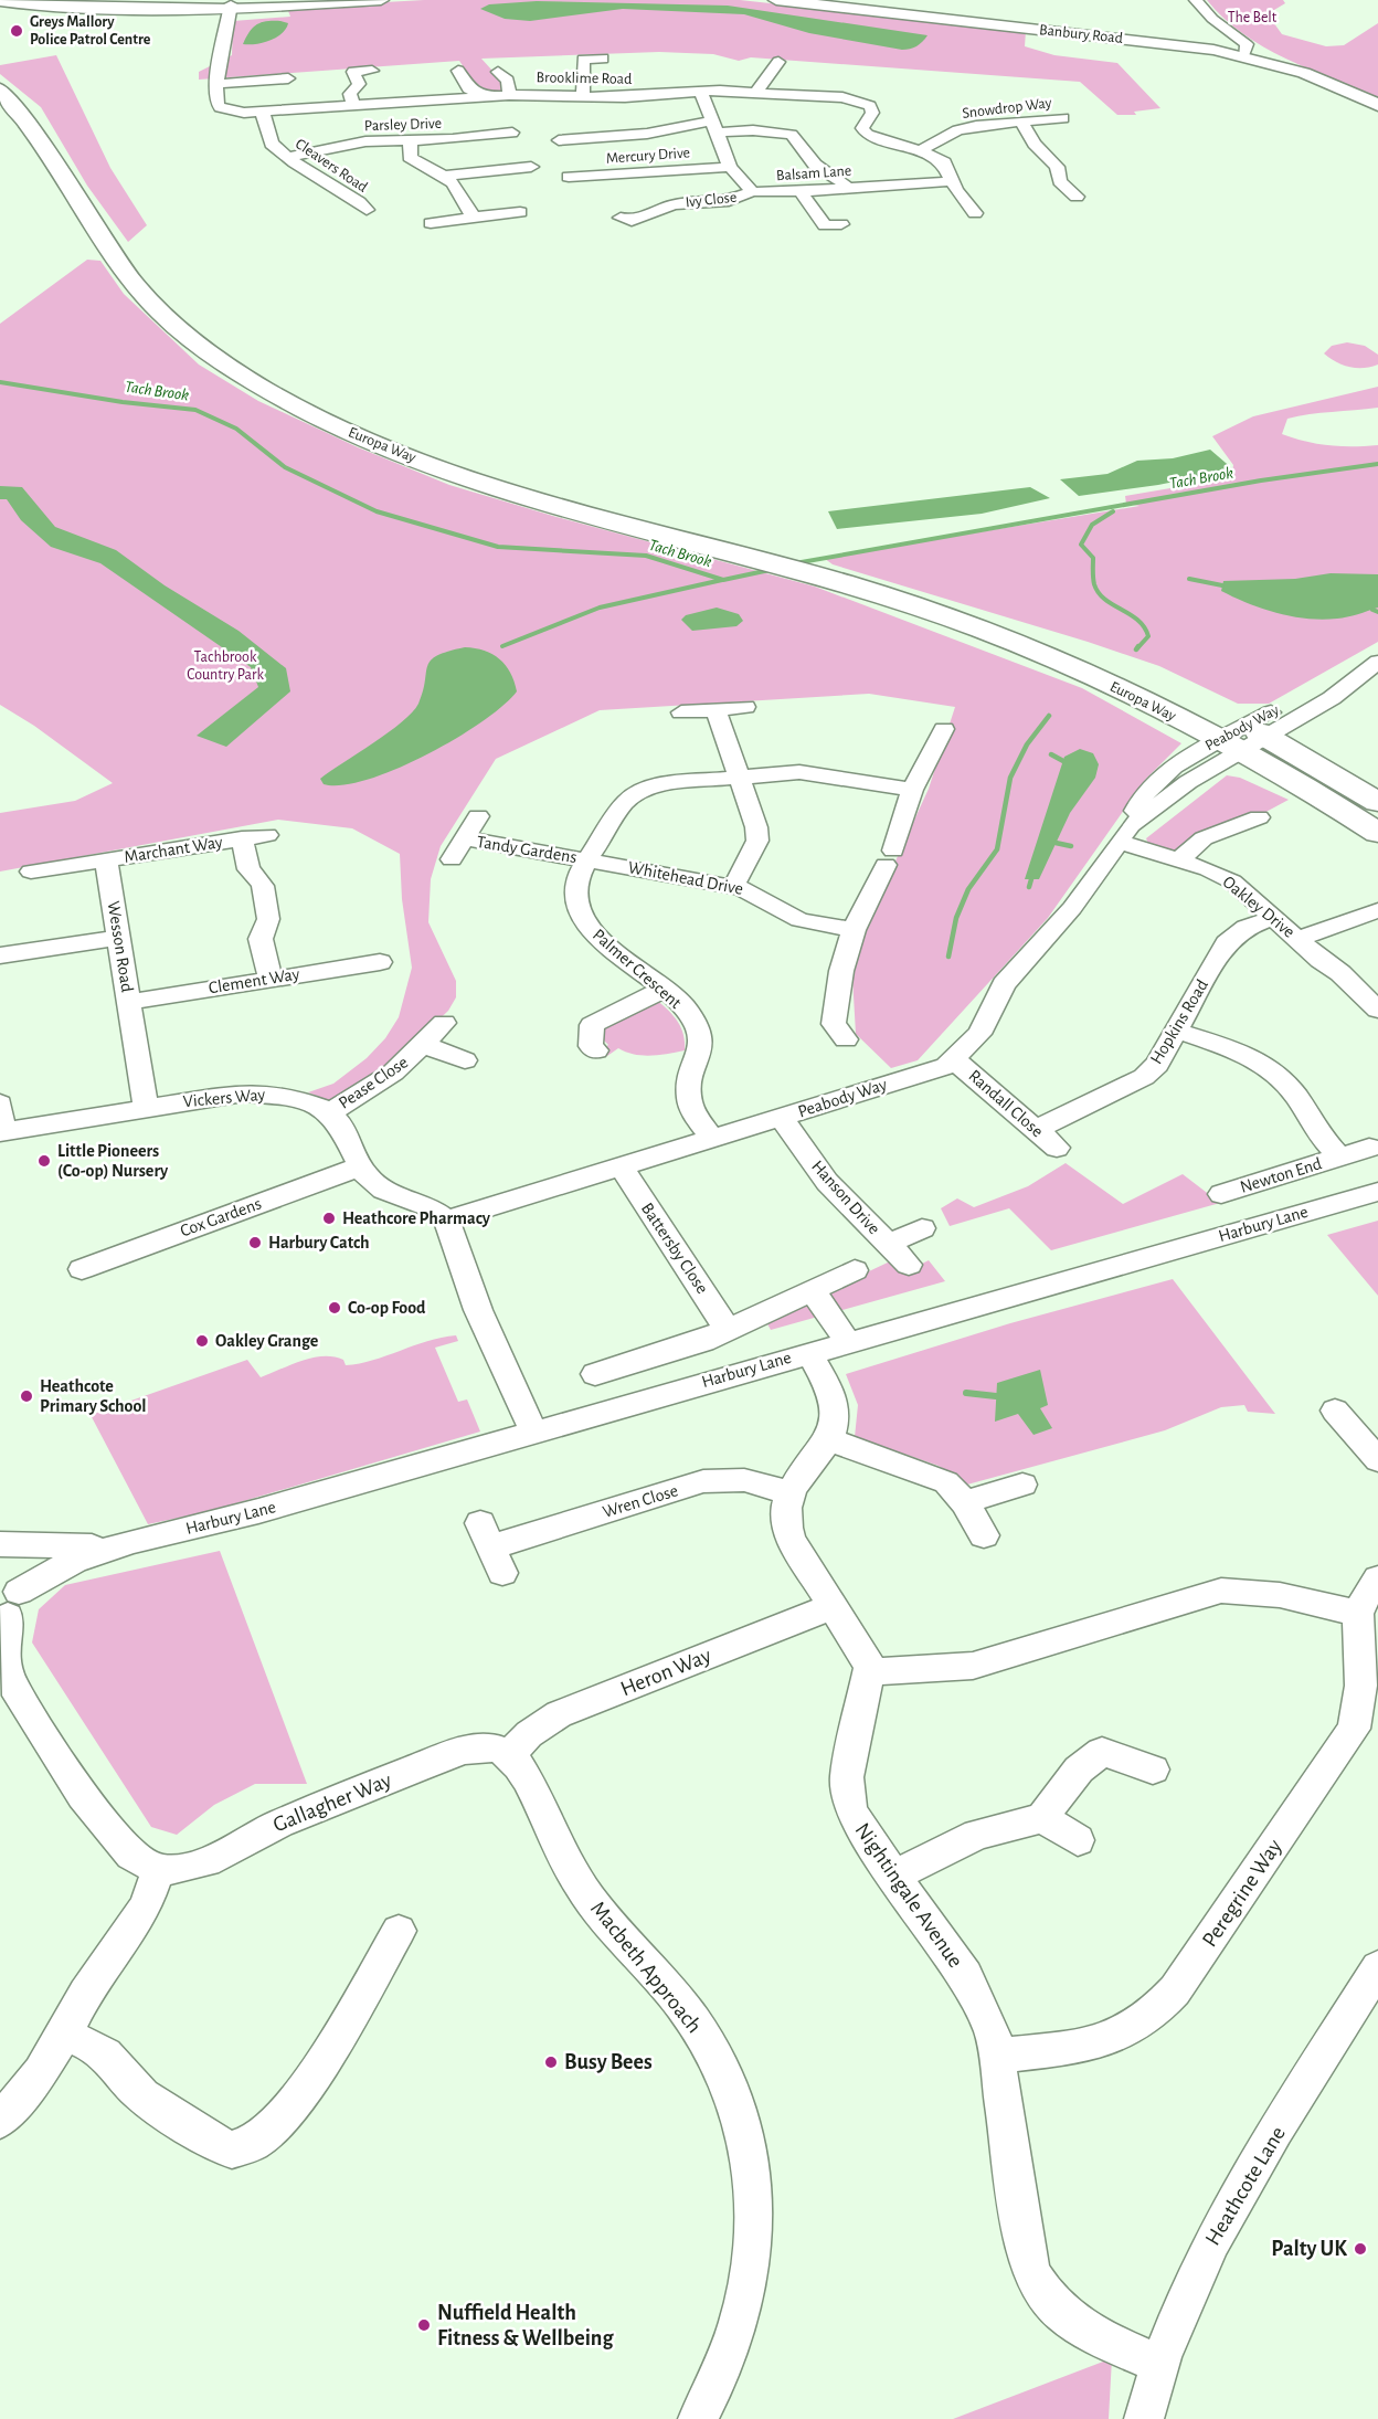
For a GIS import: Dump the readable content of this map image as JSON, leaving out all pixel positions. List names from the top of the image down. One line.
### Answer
{"streets":{"highway":["Europa Way"],"main road":["Banbury Road"],"street":["Brooklime Road","Snowdrop Way","Parsley Drive","Mercury Drive","Cleavers Road","Balsam Lane","Ivy Close","Peabody Way","Marchant Way","Tandy Gardens","Whitehead Drive","Oakley Drive","Wesson Road","Palmer Crescent","Clement Way","Hopkins Road","Pease Close","Vickers Way","Randall Close","Newton End","Hanson Drive","Cox Gardens","Harbury Lane","Battersby Close","Wren Close","Heron Way","Gallagher Way","Peregrine Way","Nightingale Avenue","Macbeth Approach","Heathcote Lane"]},"crossings":[["Brooklime Road","Snowdrop Way"],["Brooklime Road","Cleavers Road"],["Brooklime Road","Balsam Lane"],["Parsley Drive","Cleavers Road"],["Mercury Drive","Balsam Lane"],["Balsam Lane","Ivy Close"],["Europa Way","Peabody Way"],["Peabody Way","Oakley Drive"],["Peabody Way","Palmer Crescent"],["Peabody Way","Randall Close"],["Peabody Way","Hanson Drive"],["Peabody Way","Battersby Close"],["Marchant Way","Wesson Road"],["Marchant Way","Clement Way"],["Tandy Gardens","Whitehead Drive"],["Tandy Gardens","Palmer Crescent"],["Whitehead Drive","Palmer Crescent"],["Oakley Drive","Hopkins Road"],["Wesson Road","Clement Way"],["Wesson Road","Vickers Way"],["Hopkins Road","Randall Close"],["Hopkins Road","Newton End"],["Pease Close","Vickers Way"],["Heron Way","Gallagher Way"],["Heron Way","Macbeth Approach"],["Gallagher Way","Macbeth Approach"],["Peregrine Way","Nightingale Avenue"],["Nightingale Avenue","Heathcote Lane"]],"water":["Tach Brook"],"parks":["The Belt","Tachbrook Country Park"],"places":["Greys Mallory Police Patrol Centre","Little Pioneers (Co-op) Nursery","Heathcore Pharmacy","Harbury Catch","Co-op Food","Oakley Grange","Heathcote Primary School","Busy Bees","Palty UK","Nuffield Health Fitness & Wellbeing"]}
